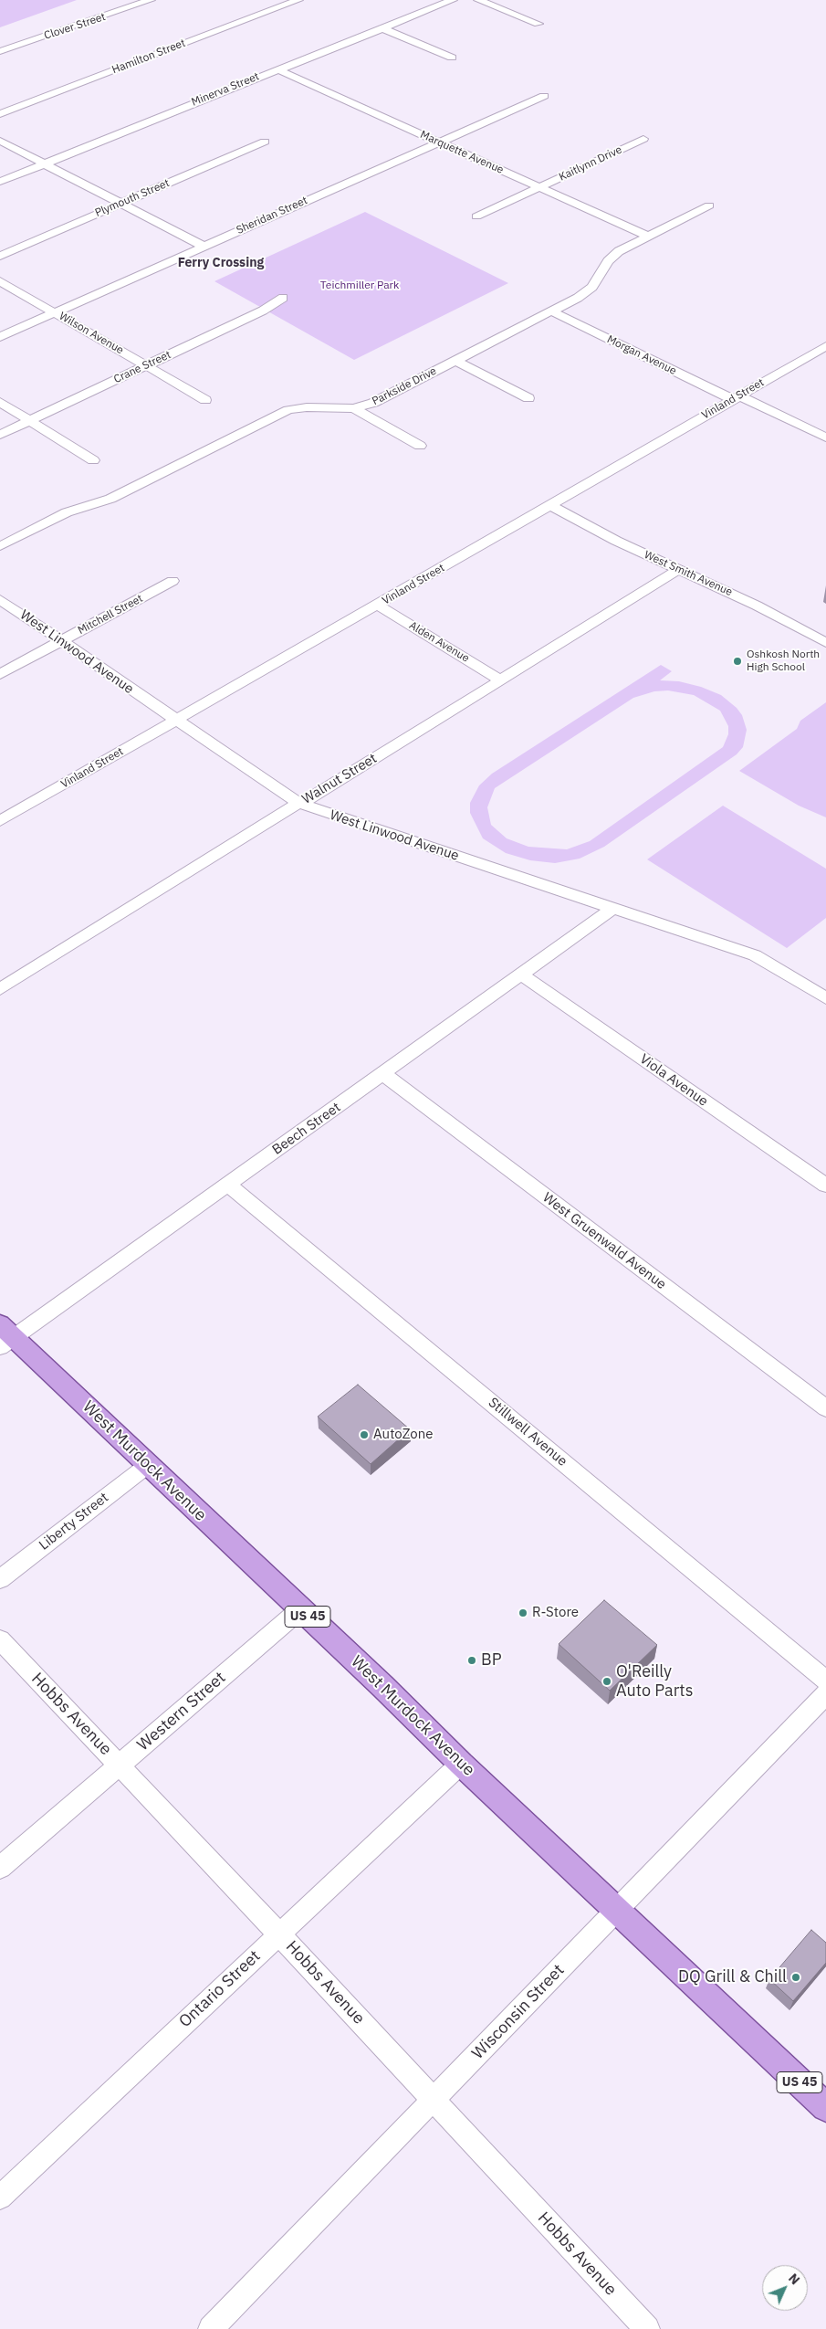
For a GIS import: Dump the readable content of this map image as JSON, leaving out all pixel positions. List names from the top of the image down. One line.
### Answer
{"streets":{"main road":["West Murdock Avenue","US 45"],"street":["Clover Street","Hamilton Street","Minerva Street","Marquette Avenue","Kaitlynn Drive","Plymouth Street","Sheridan Street","Wilson Avenue","Morgan Avenue","Crane Street","Parkside Drive","Vinland Street","West Smith Avenue","Mitchell Street","Alden Avenue","West Linwood Avenue","Walnut Street","Viola Avenue","Beech Street","West Gruenwald Avenue","Stillwell Avenue","Liberty Street","Western Street","Hobbs Avenue","Ontario Street","Wisconsin Street"]},"crossings":[["Minerva Street","Marquette Avenue"],["Marquette Avenue","Kaitlynn Drive"],["Marquette Avenue","Sheridan Street"],["Marquette Avenue","Parkside Drive"],["Sheridan Street","Wilson Avenue"],["Wilson Avenue","Crane Street"],["Morgan Avenue","Parkside Drive"],["Morgan Avenue","Vinland Street"],["Vinland Street","West Smith Avenue"],["Vinland Street","Alden Avenue"],["Vinland Street","West Linwood Avenue"],["West Smith Avenue","Walnut Street"],["Mitchell Street","West Linwood Avenue"],["Alden Avenue","Walnut Street"],["West Linwood Avenue","Walnut Street"],["West Linwood Avenue","Beech Street"],["Viola Avenue","Beech Street"],["Beech Street","West Gruenwald Avenue"],["Beech Street","Stillwell Avenue"],["Beech Street","West Murdock Avenue"],["West Murdock Avenue","Liberty Street"],["West Murdock Avenue","Western Street"],["West Murdock Avenue","Ontario Street"],["West Murdock Avenue","Wisconsin Street"],["Western Street","Hobbs Avenue"],["Hobbs Avenue","Ontario Street"],["Hobbs Avenue","Wisconsin Street"]],"districts":["Ferry Crossing"],"parks":["Teichmiller Park"],"places":["Oshkosh North High School","AutoZone","R-Store","BP","O'Reilly Auto Parts","DQ Grill & Chill"],"north":"top right"}
